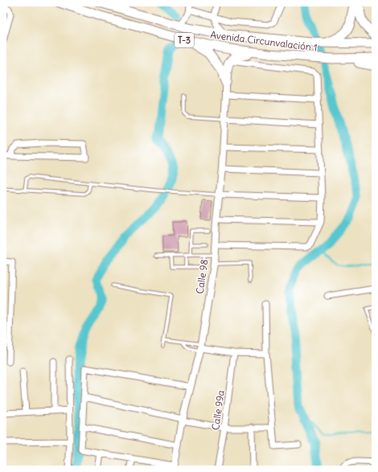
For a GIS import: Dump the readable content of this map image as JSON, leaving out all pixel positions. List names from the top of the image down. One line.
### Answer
{"streets":{"main road":["T-3","Avenida Circunvalación 1"],"street":["Calle 98","Calle 99a"]}}
